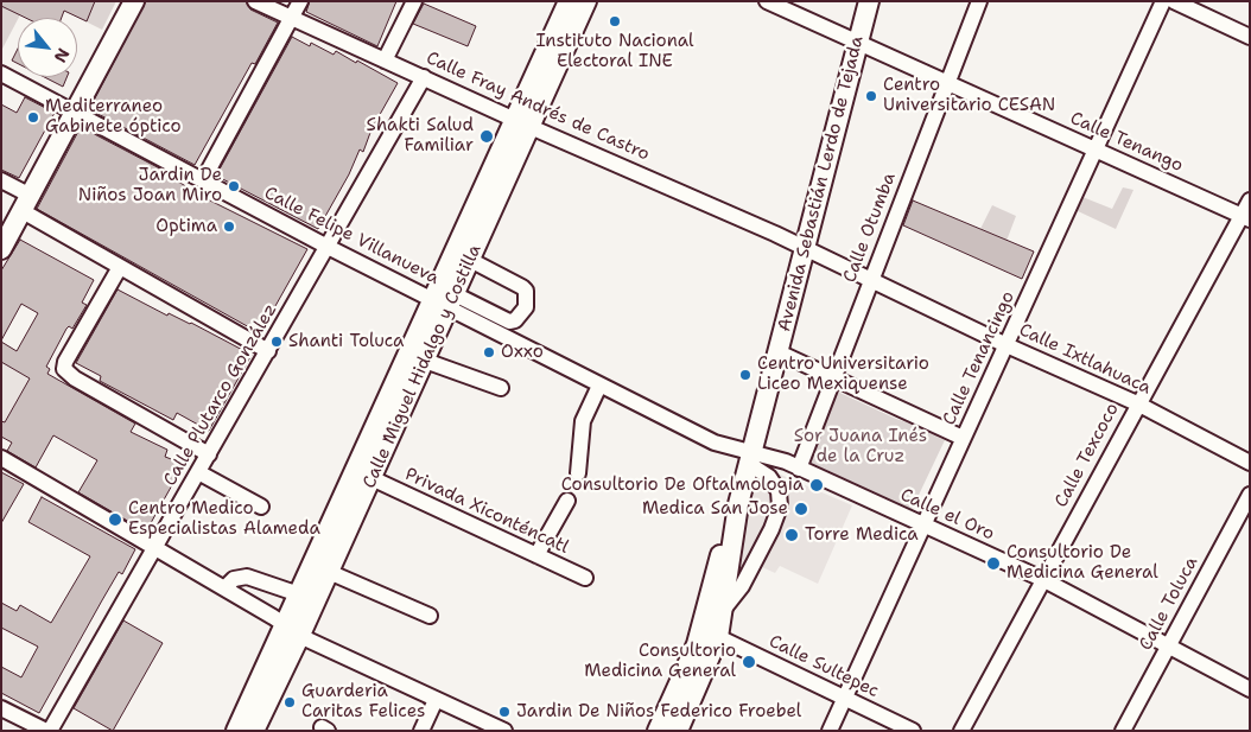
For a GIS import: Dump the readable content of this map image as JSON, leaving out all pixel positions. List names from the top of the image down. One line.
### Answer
{"streets":{"main road":["Avenida Sebastián Lerdo de Tejada","Calle Miguel Hidalgo y Costilla"],"street":["Calle Fray Andrés de Castro","Calle Tenango","Calle Otumba","Calle Felipe Villanueva","Calle Tenancingo","Calle Ixtlahuaca","Calle Plutarco González","Calle Texcoco","Privada Xiconténcatl","Calle el Oro","Calle Toluca","Calle Sultepec"]},"crossings":[["Calle Fray Andrés de Castro","Avenida Sebastián Lerdo de Tejada"],["Calle Fray Andrés de Castro","Calle Ixtlahuaca"],["Calle Fray Andrés de Castro","Calle Miguel Hidalgo y Costilla"],["Calle Fray Andrés de Castro","Calle Plutarco González"],["Calle Tenango","Avenida Sebastián Lerdo de Tejada"],["Calle Tenango","Calle Otumba"],["Calle Tenango","Calle Tenancingo"],["Calle Tenango","Calle Texcoco"],["Avenida Sebastián Lerdo de Tejada","Calle Felipe Villanueva"],["Avenida Sebastián Lerdo de Tejada","Calle Ixtlahuaca"],["Avenida Sebastián Lerdo de Tejada","Calle el Oro"],["Avenida Sebastián Lerdo de Tejada","Calle Sultepec"],["Calle Otumba","Calle Ixtlahuaca"],["Calle Otumba","Calle el Oro"],["Calle Felipe Villanueva","Calle Miguel Hidalgo y Costilla"],["Calle Felipe Villanueva","Calle Plutarco González"],["Calle Felipe Villanueva","Calle el Oro"],["Calle Tenancingo","Calle Ixtlahuaca"],["Calle Tenancingo","Calle el Oro"],["Calle Tenancingo","Calle Sultepec"],["Calle Ixtlahuaca","Calle Texcoco"],["Calle Miguel Hidalgo y Costilla","Privada Xiconténcatl"],["Calle Texcoco","Calle el Oro"],["Calle el Oro","Calle Toluca"]],"parks":["Sor Juana Inés de la Cruz"],"places":["Instituto Nacional Electoral INE","Centro Universitario CESAN","Mediterraneo Gabinete óptico","Shakti Salud Familiar","Jardin De Niños Joan Miro","Optima","Shanti Toluca","Oxxo","Centro Universitario Liceo Mexiquense","Consultorio De Oftalmologia","Medica San Jose","Centro Medico Especialistas Alameda","Torre Medica","Consultorio De Medicina General","Consultorio Medicina General","Guarderia Caritas Felices","Jardin De Niños Federico Froebel"],"north":"bottom right"}
